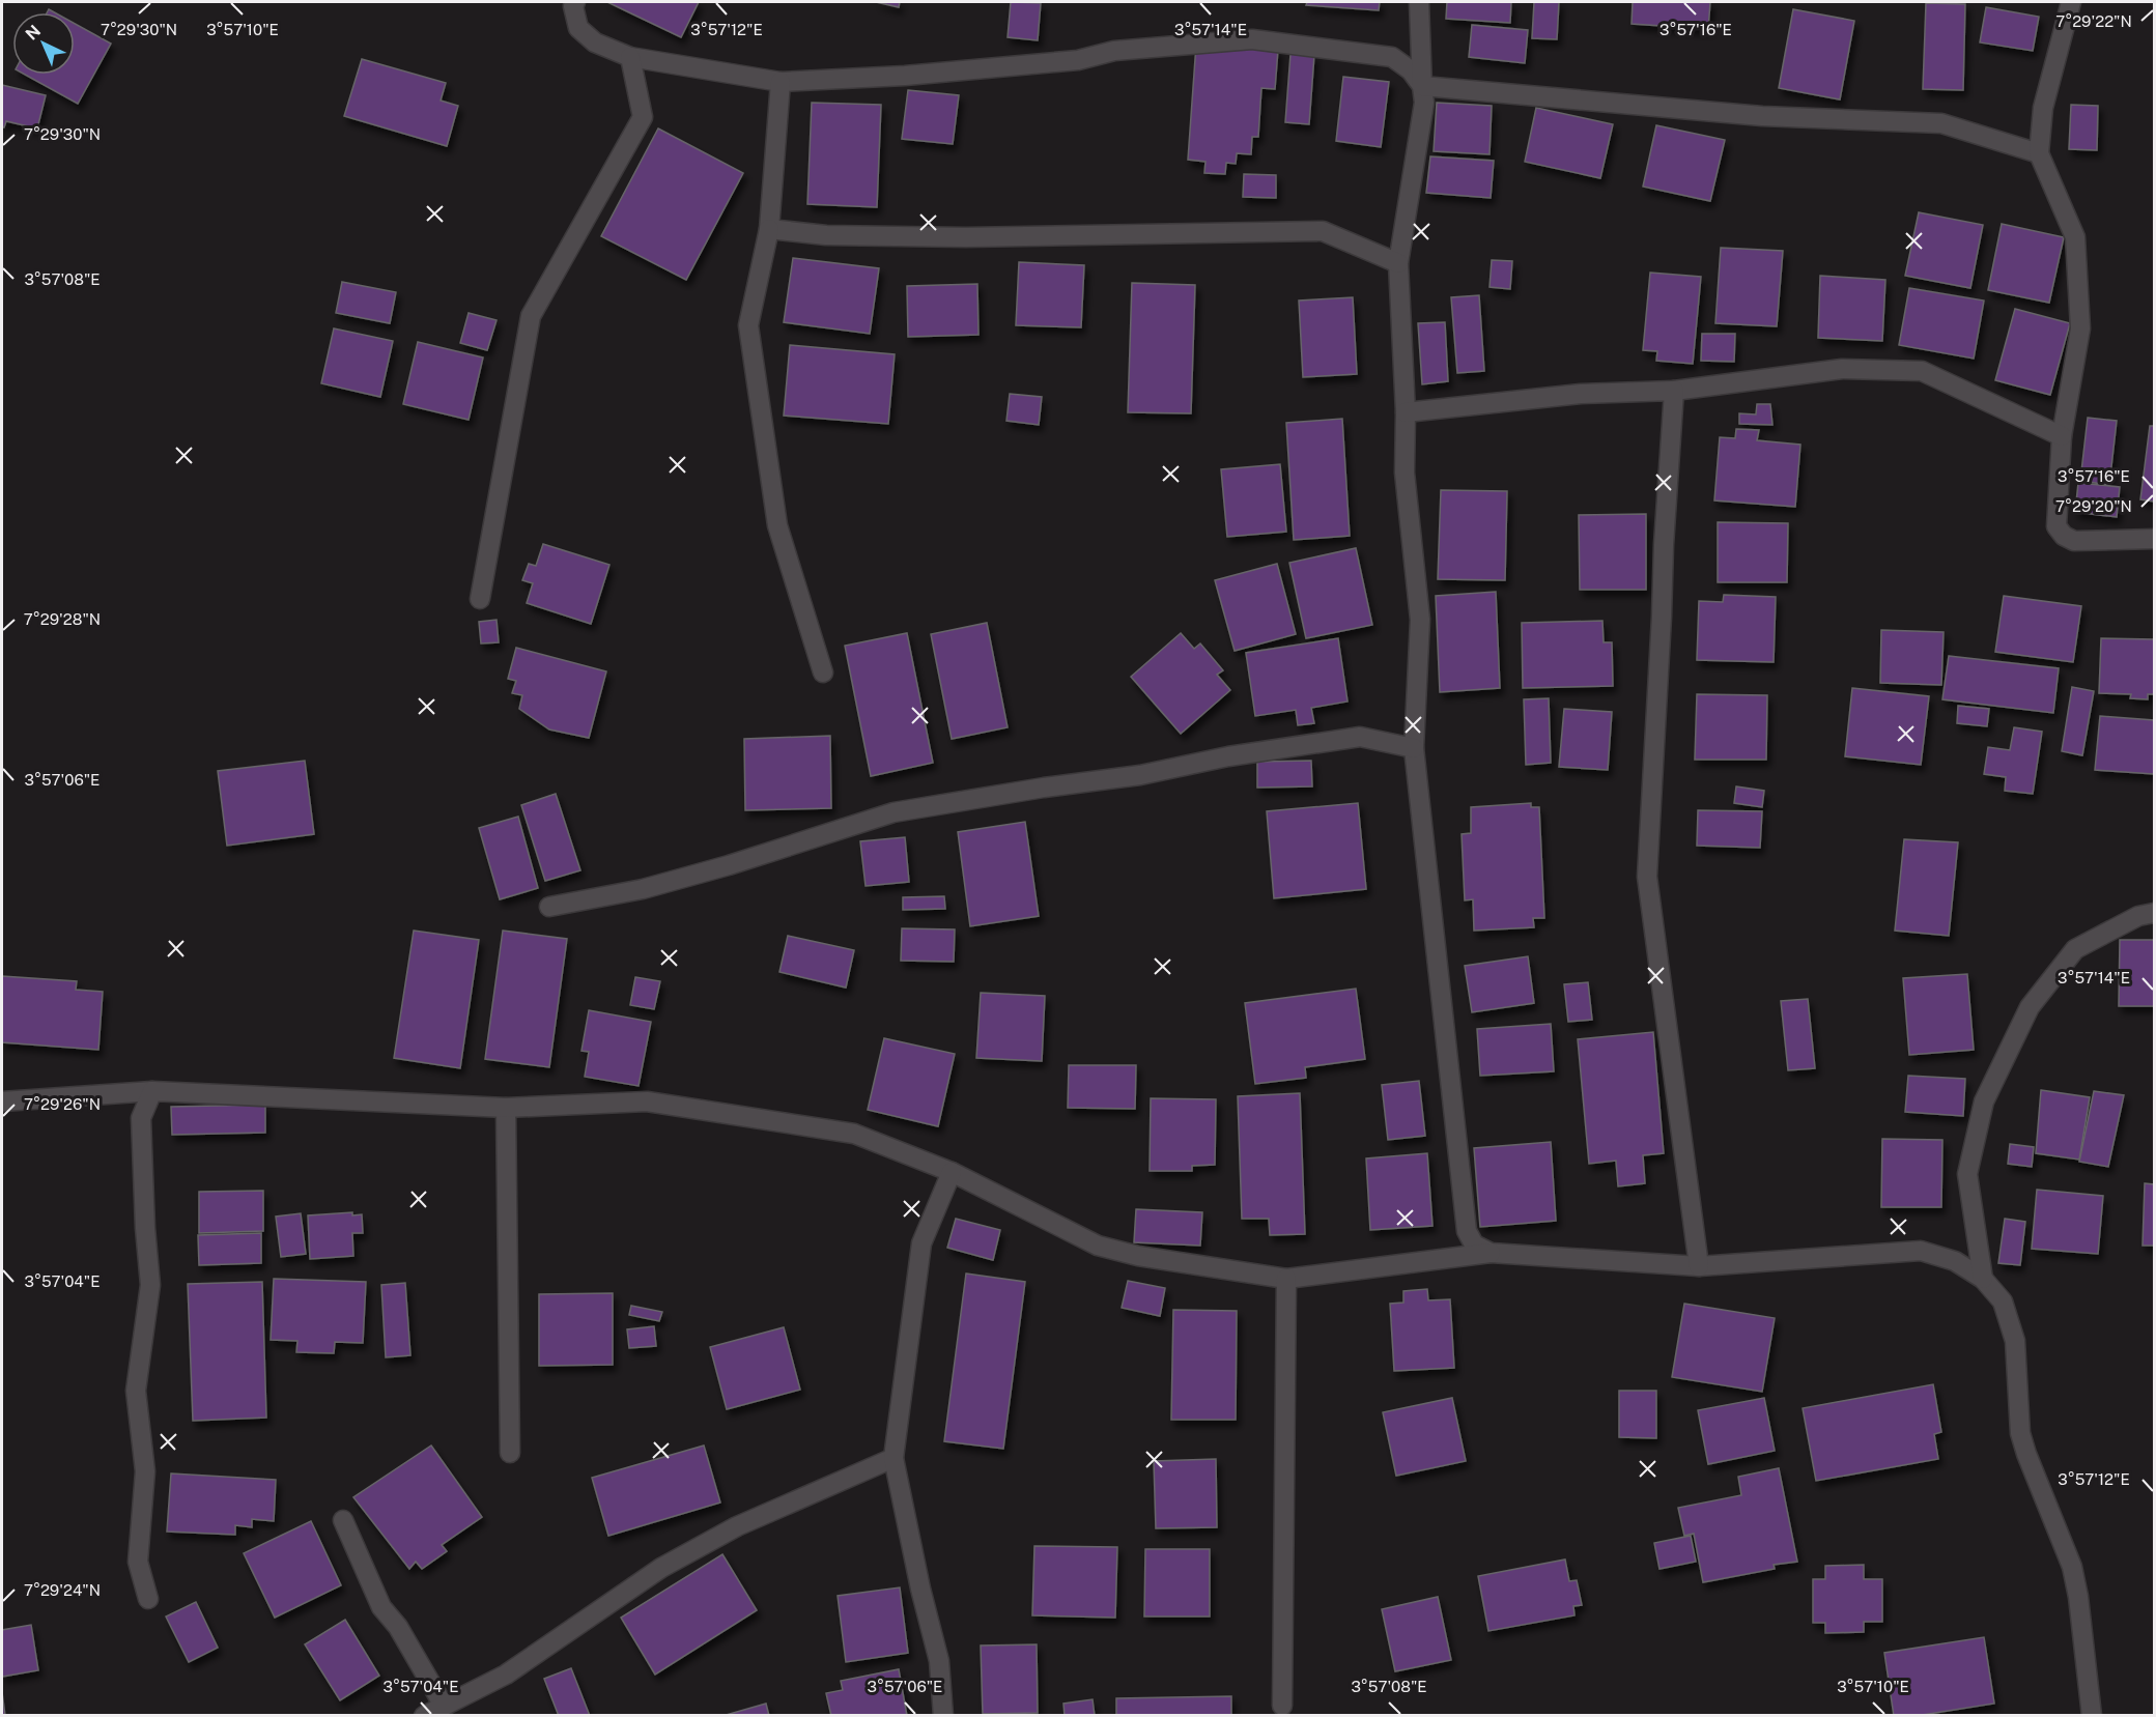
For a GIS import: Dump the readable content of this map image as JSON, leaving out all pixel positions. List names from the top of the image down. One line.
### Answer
{"north":"top left","coordinates":["7°29'22\"N","7°29'30\"N","3°57'16\"E","3°57'10\"E","3°57'12\"E","3°57'14\"E","3°57'08\"E","7°29'20\"N","7°29'28\"N","3°57'06\"E","7°29'26\"N","3°57'04\"E","7°29'24\"N"]}
